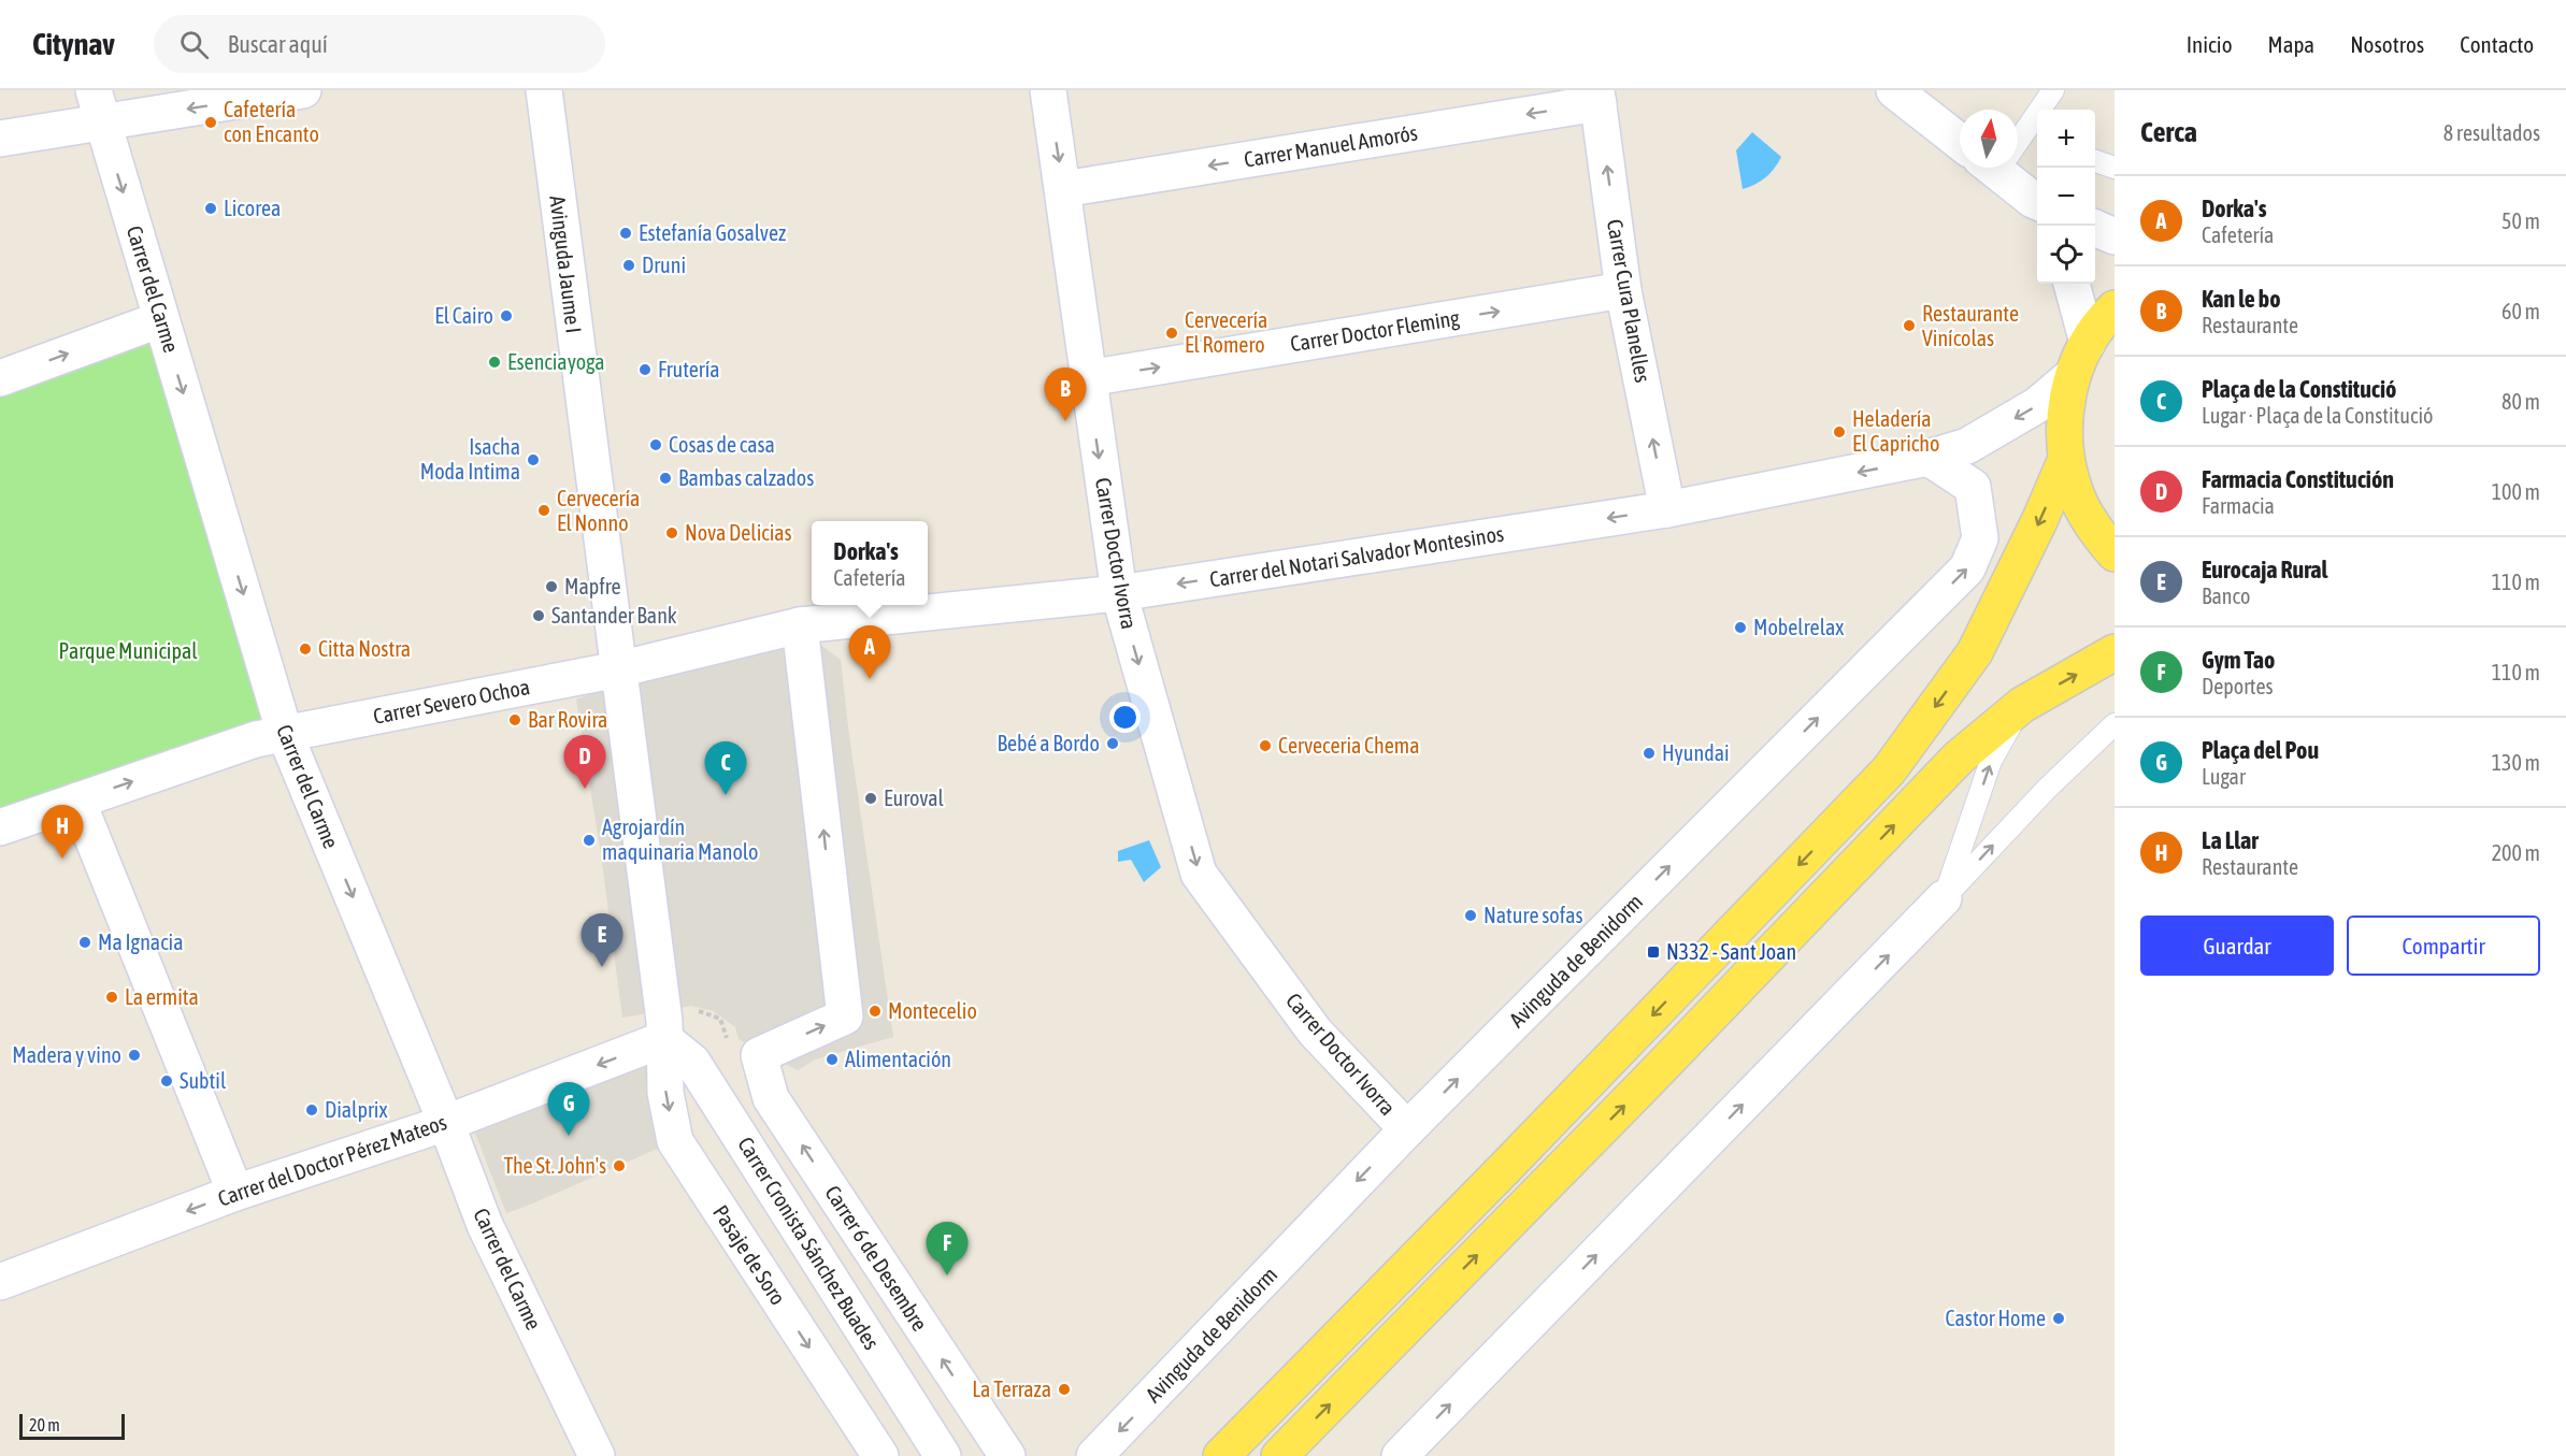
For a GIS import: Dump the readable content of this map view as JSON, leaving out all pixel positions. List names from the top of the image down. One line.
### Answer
{"streets":{"street":["Carrer Manuel Amorós","Avinguda Jaume I","Carrer del Carme","Carrer Cura Planelles","Carrer Doctor Fleming","Carrer Doctor Ivorra","Carrer del Notari Salvador Montesinos","Carrer Severo Ochoa","Avinguda de Benidorm","Carrer del Doctor Pérez Mateos","Carrer Cronista Sánchez Buades","Pasaje de Soro","Carrer 6 de Desembre"]},"crossings":[["Carrer Manuel Amorós","Carrer Cura Planelles"],["Carrer Manuel Amorós","Carrer Doctor Ivorra"],["Avinguda Jaume I","Carrer del Notari Salvador Montesinos"],["Avinguda Jaume I","Carrer Severo Ochoa"],["Avinguda Jaume I","Carrer del Doctor Pérez Mateos"],["Avinguda Jaume I","Carrer Cronista Sánchez Buades"],["Avinguda Jaume I","Pasaje de Soro"],["Carrer del Carme","Carrer Severo Ochoa"],["Carrer del Carme","Carrer del Doctor Pérez Mateos"],["Carrer Cura Planelles","Carrer Doctor Fleming"],["Carrer Cura Planelles","Carrer del Notari Salvador Montesinos"],["Carrer Doctor Fleming","Carrer Doctor Ivorra"],["Carrer Doctor Ivorra","Carrer del Notari Salvador Montesinos"],["Carrer Doctor Ivorra","Avinguda de Benidorm"],["Carrer del Notari Salvador Montesinos","Carrer Severo Ochoa"],["Carrer del Notari Salvador Montesinos","Avinguda de Benidorm"],["Carrer del Notari Salvador Montesinos","Carrer 6 de Desembre"],["Carrer del Doctor Pérez Mateos","Carrer Cronista Sánchez Buades"],["Carrer del Doctor Pérez Mateos","Pasaje de Soro"],["Carrer Cronista Sánchez Buades","Pasaje de Soro"]],"one_way":["Carrer Manuel Amorós","Carrer Cura Planelles","Carrer Doctor Fleming","Carrer Doctor Ivorra","Carrer del Notari Salvador Montesinos","Carrer del Doctor Pérez Mateos","Pasaje de Soro","Carrer 6 de Desembre"],"parks":["Parque Municipal"],"places":{"other":["Cafetería con Encanto","Licorea","Estefanía Gosalvez","Druni","El Cairo","Restaurante Vinícolas","Cervecería El Romero","Esenciayoga","Frutería","Heladería El Capricho","Cosas de casa","Isacha Moda Intima","Bambas calzados","Cervecería El Nonno","Nova Delicias","Mapfre","Santander Bank","Mobelrelax","Citta Nostra","Bar Rovira","Bebé a Bordo","Cerveceria Chema","Hyundai","Euroval","Agrojardín maquinaria Manolo","Nature sofas","Ma Ignacia","La ermita","Montecelio","Madera y vino","Alimentación","Subtil","Dialprix","The St. John's","Castor Home","La Terraza"],"transit":["N332 - Sant Joan"]},"scale_bar":"20 m","north":"top","page":{"header":"Citynav","search":"Buscar aquí","nav":["Inicio","Mapa","Nosotros","Contacto"],"heading":["Cerca","8 resultados"],"map_buttons":["+","−"],"list":[{"mark":"A","name":"Dorka's","note":"Cafetería","value":"50 m"},{"mark":"B","name":"Kan le bo","note":"Restaurante","value":"60 m"},{"mark":"C","name":"Plaça de la Constitució","note":"Lugar · Plaça de la Constitució","value":"80 m"},{"mark":"D","name":"Farmacia Constitución","note":"Farmacia","value":"100 m"},{"mark":"E","name":"Eurocaja Rural","note":"Banco","value":"110 m"},{"mark":"F","name":"Gym Tao","note":"Deportes","value":"110 m"},{"mark":"G","name":"Plaça del Pou","note":"Lugar","value":"130 m"},{"mark":"H","name":"La Llar","note":"Restaurante","value":"200 m"}],"pins":["B","A","D","C","H","E","G","F"],"popup":["Dorka's","Cafetería"],"buttons":["Guardar","Compartir"],"scale":"20 m"}}
